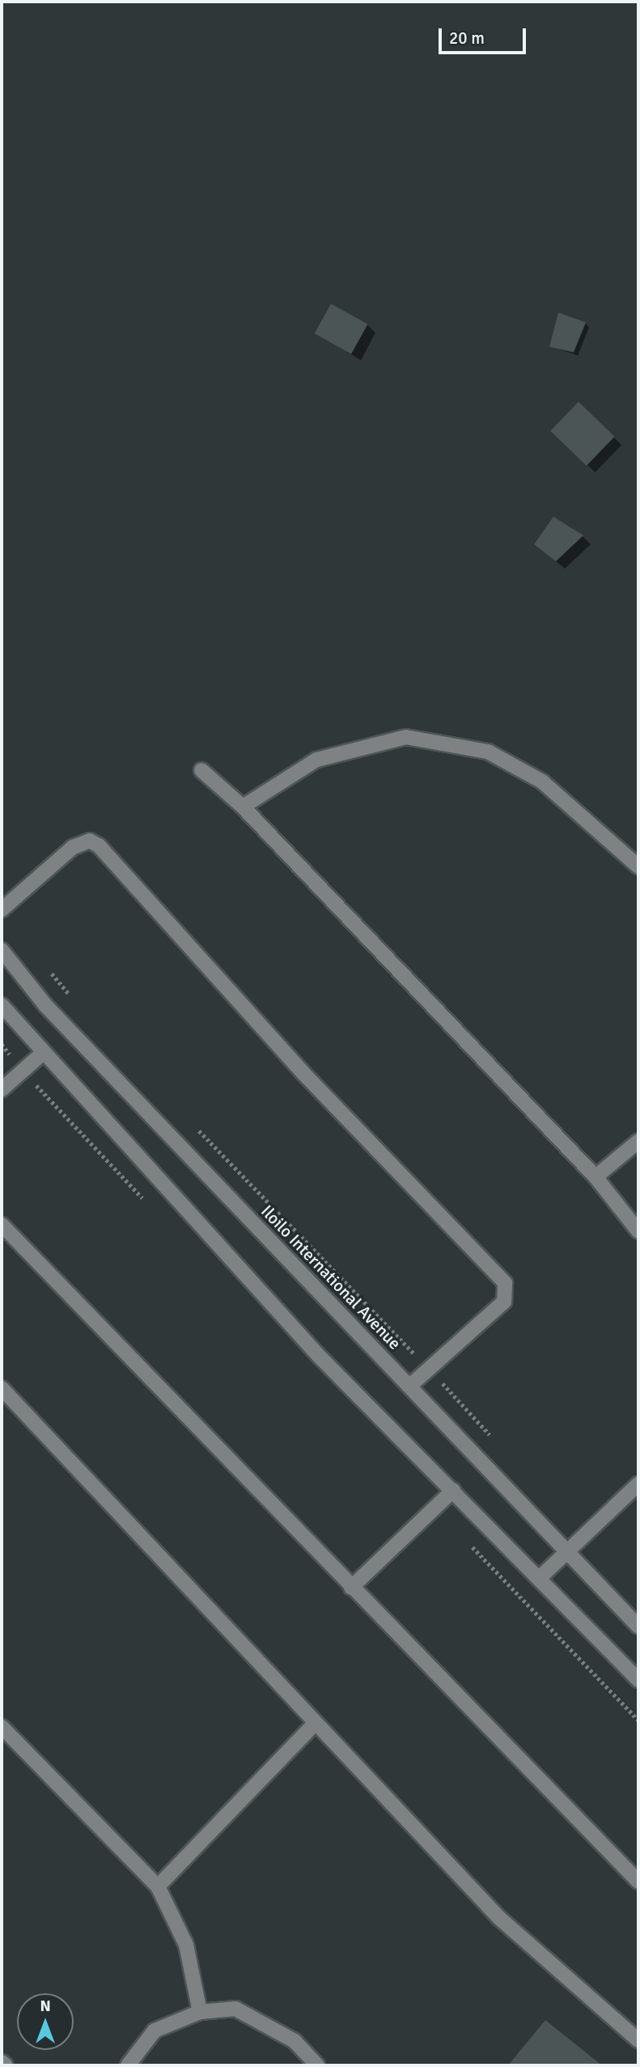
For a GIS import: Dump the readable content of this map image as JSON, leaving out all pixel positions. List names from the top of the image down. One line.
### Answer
{"streets":{"street":["Iloilo International Avenue"]},"scale_bar":"20 m","north":"top"}
